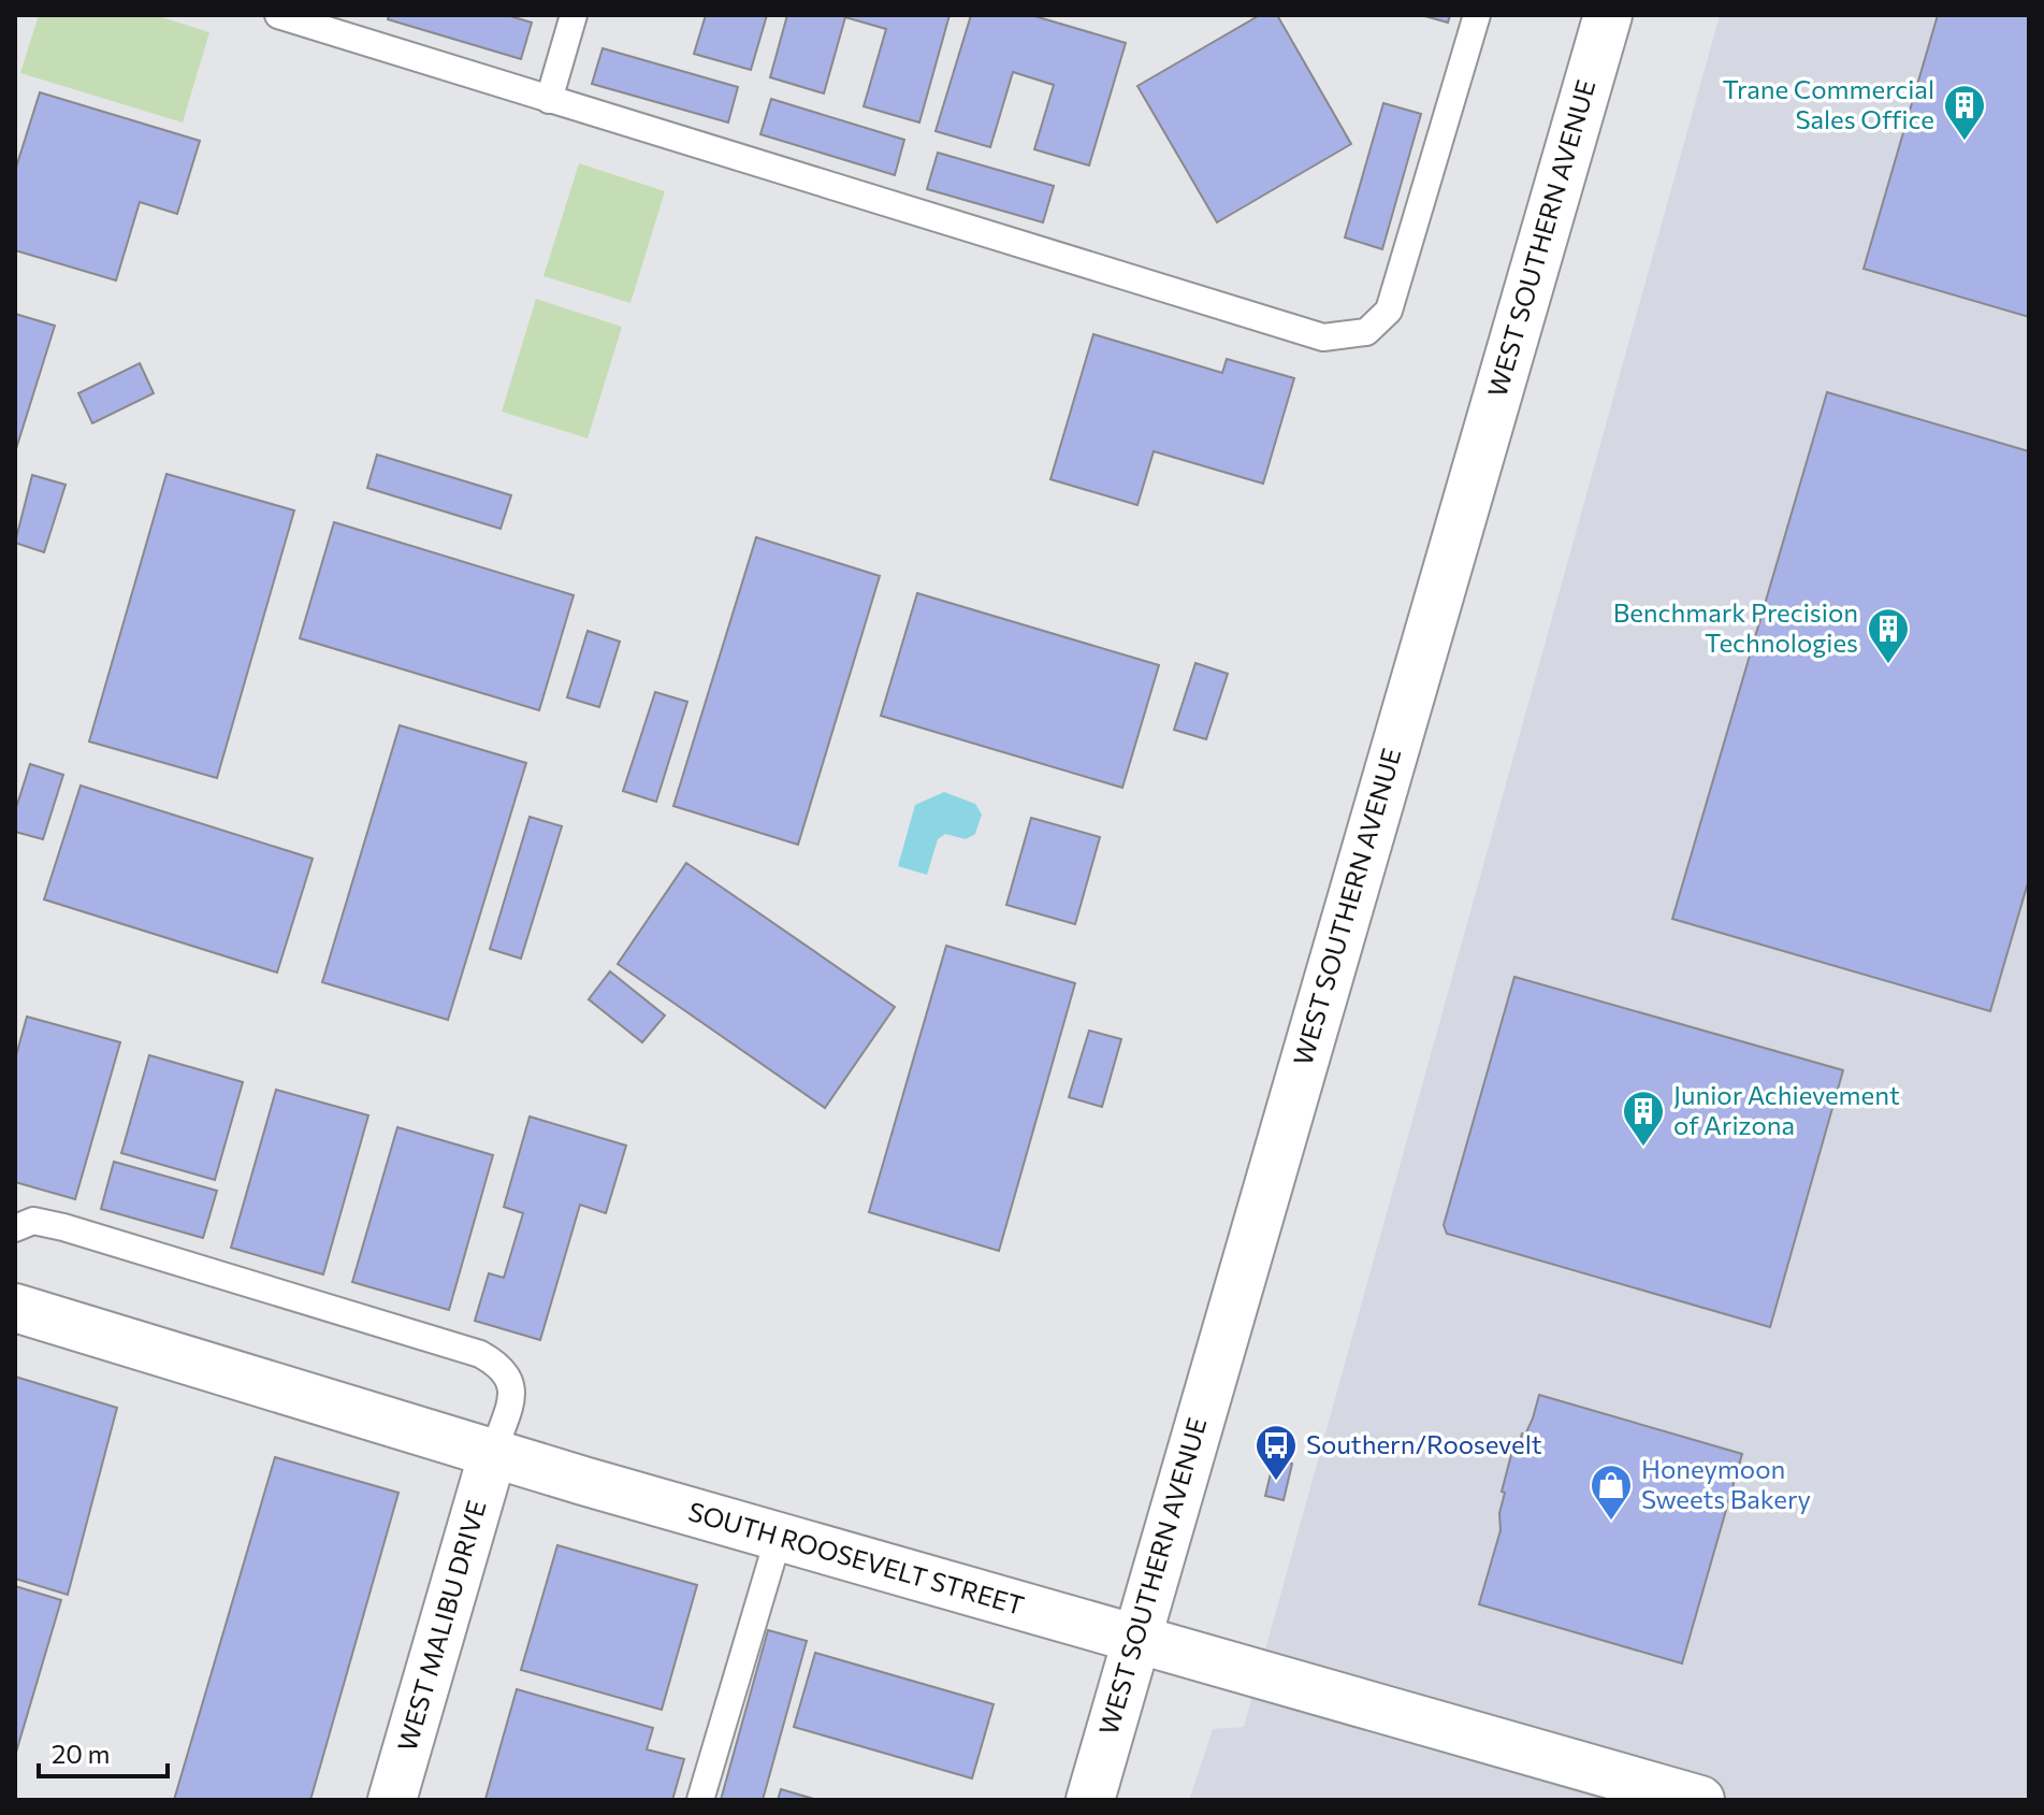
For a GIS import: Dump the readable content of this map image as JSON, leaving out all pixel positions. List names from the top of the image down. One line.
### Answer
{"streets":{"street":["WEST SOUTHERN AVENUE","SOUTH ROOSEVELT STREET","WEST MALIBU DRIVE"]},"crossings":[["WEST SOUTHERN AVENUE","SOUTH ROOSEVELT STREET"],["SOUTH ROOSEVELT STREET","WEST MALIBU DRIVE"]],"places":{"building":["Trane Commercial Sales Office","Benchmark Precision Technologies","Junior Achievement of Arizona"],"bus stop":["Southern/Roosevelt"],"shop":["Honeymoon Sweets Bakery"]},"scale_bar":"20 m"}
